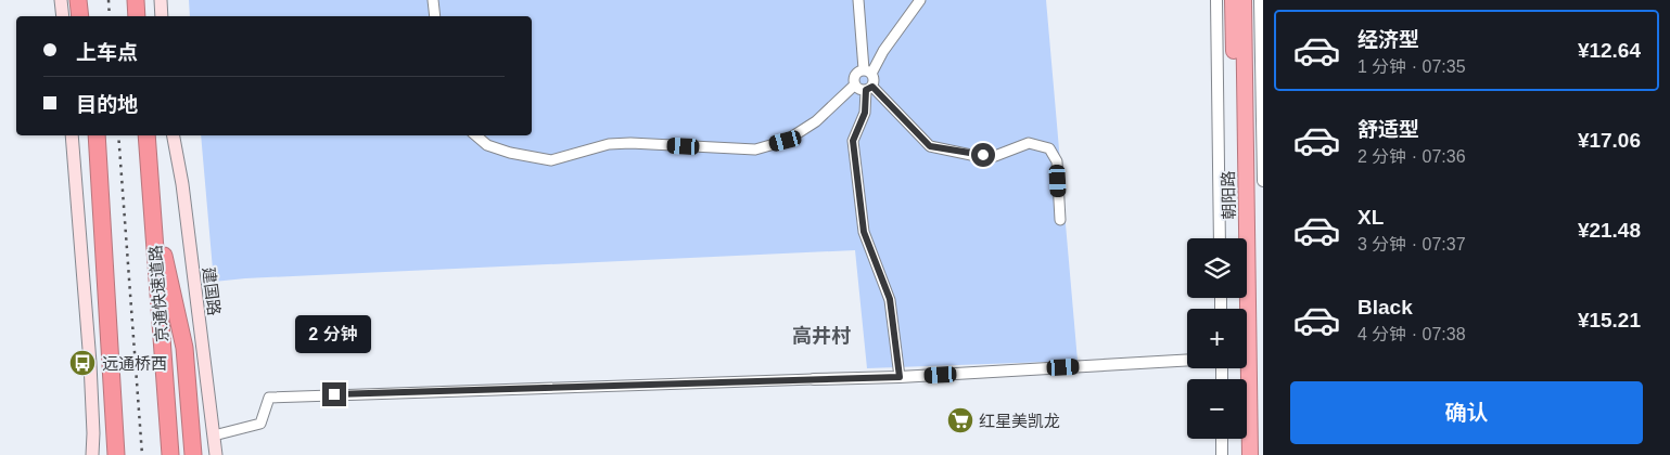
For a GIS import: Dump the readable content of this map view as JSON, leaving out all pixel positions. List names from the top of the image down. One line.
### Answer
{"streets":{"highway":["朝阳路","京通快速道路"],"main road":["建国路"]},"districts":["高井村"],"places":{"bus stop":["远通桥西"],"supermarket":["红星美凯龙"]},"page":{"list":[{"name":"经济型","note":"1 分钟 · 07:35","value":"¥12.64"},{"name":"舒适型","note":"2 分钟 · 07:36","value":"¥17.06"},{"name":"XL","note":"3 分钟 · 07:37","value":"¥21.48"},{"name":"Black","note":"4 分钟 · 07:38","value":"¥15.21"}],"banner":["上车点","目的地"],"map_buttons":["+","−"],"bubble":"2 分钟","buttons":"确认"}}
